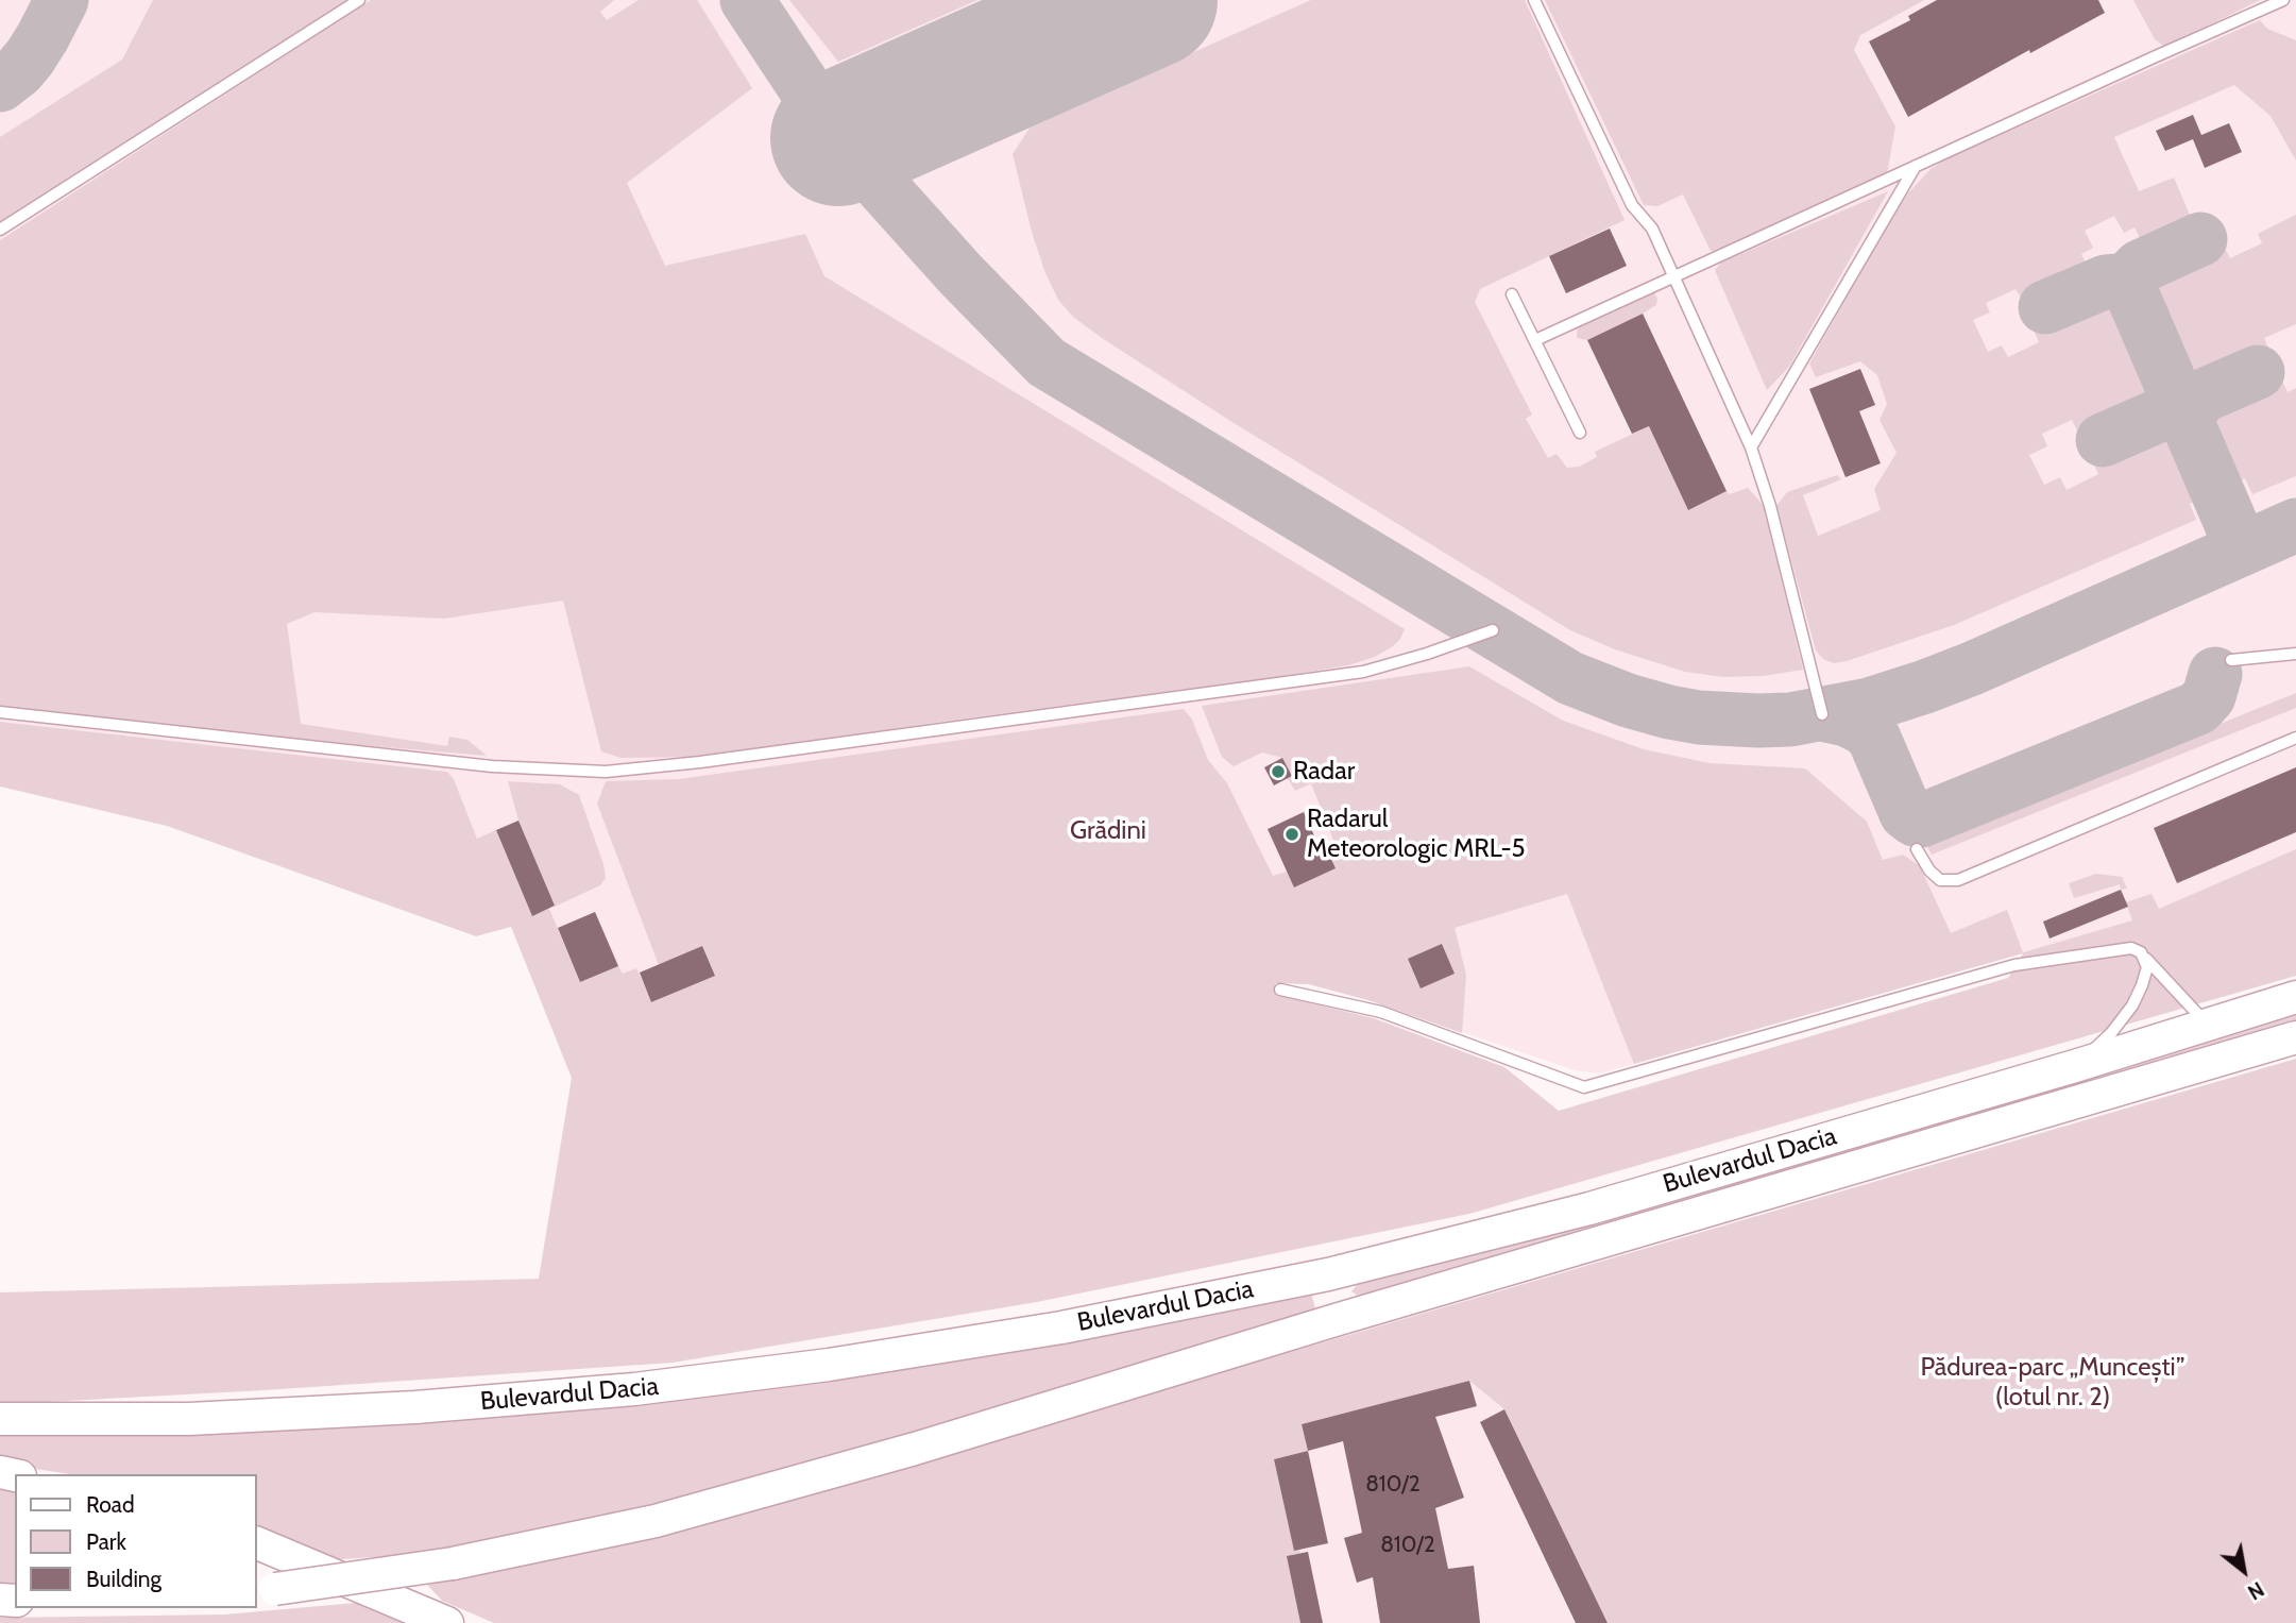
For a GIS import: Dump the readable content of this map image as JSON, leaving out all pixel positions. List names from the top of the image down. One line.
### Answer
{"streets":{"main road":["Bulevardul Dacia"]},"parks":["Grădini","Pădurea-parc „Muncești” (lotul nr. 2)"],"places":["Radar","Radarul Meteorologic MRL-5"],"house_numbers":["810/2","810/2"],"legend":["Road","Park","Building"],"north":"bottom right"}
